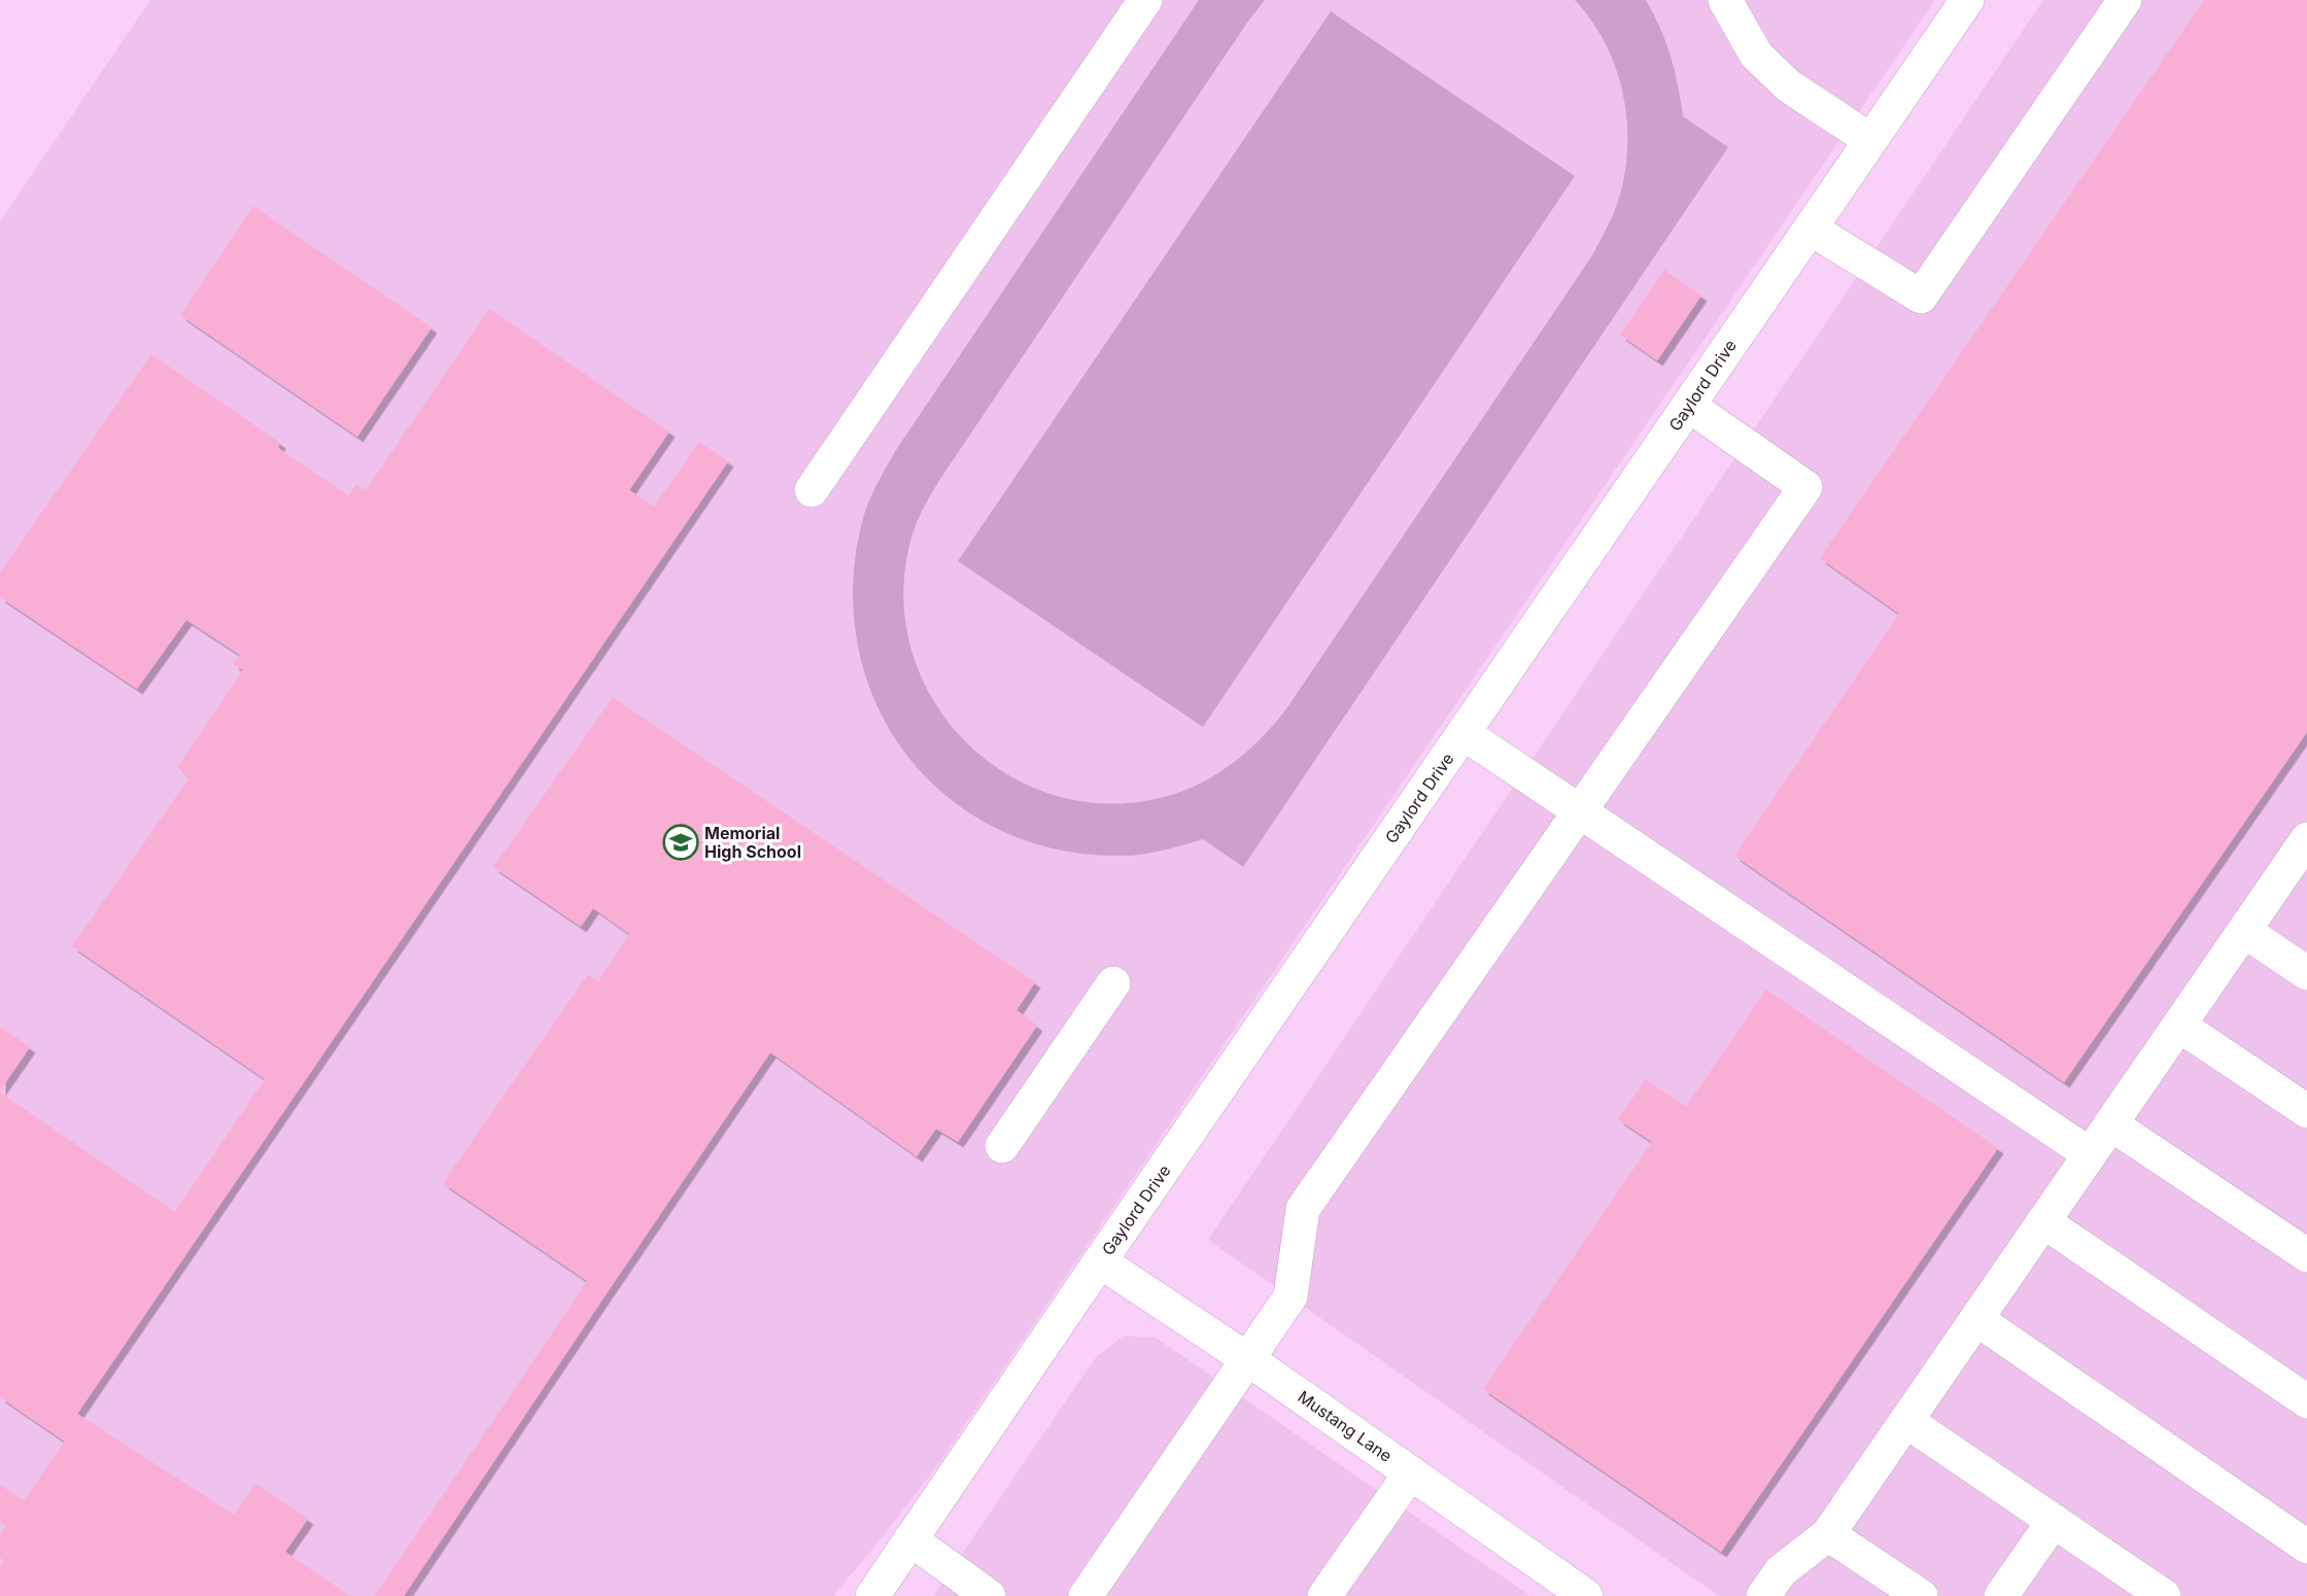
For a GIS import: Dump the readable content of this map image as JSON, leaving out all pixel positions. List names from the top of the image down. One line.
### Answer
{"streets":{"street":["Gaylord Drive","Mustang Lane"]},"crossings":[["Gaylord Drive","Mustang Lane"]],"places":{"school or university":["Memorial High School"]}}
